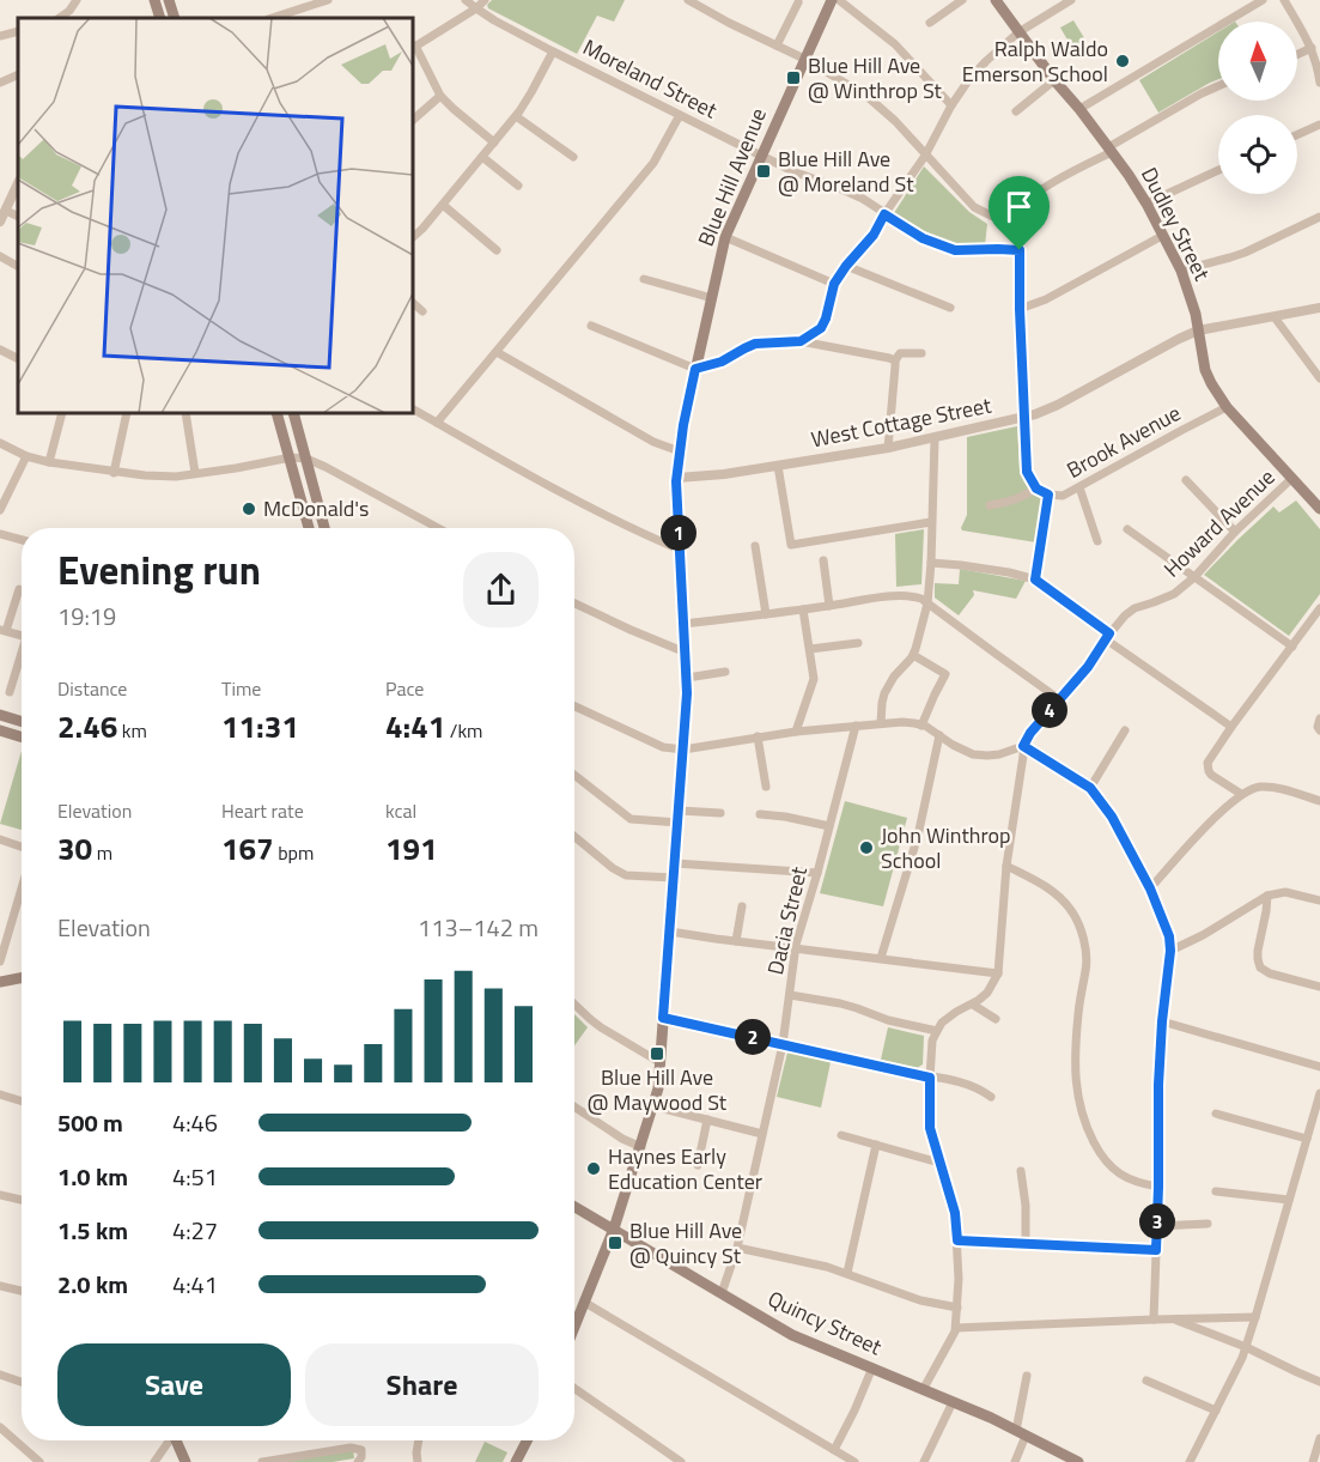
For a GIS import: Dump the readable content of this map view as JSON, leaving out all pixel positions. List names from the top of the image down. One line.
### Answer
{"streets":{"main road":["Blue Hill Avenue","Dudley Street","Quincy Street"],"street":["Moreland Street","West Cottage Street","Brook Avenue","Howard Avenue","Dacia Street"]},"crossings":[["Moreland Street","Blue Hill Avenue"],["Blue Hill Avenue","West Cottage Street"],["Blue Hill Avenue","Quincy Street"],["Dudley Street","West Cottage Street"],["Dudley Street","Brook Avenue"],["Dudley Street","Howard Avenue"],["Dacia Street","Quincy Street"]],"places":{"other":["Ralph Waldo Emerson School","McDonald's","John Winthrop School","Haynes Early Education Center"],"transit":["Blue Hill Ave @ Winthrop St","Blue Hill Ave @ Moreland St","Blue Hill Ave @ Maywood St","Blue Hill Ave @ Quincy St"]},"north":"top","page":{"pins":["1","4","2","3"],"heading":["Evening run","19:19"],"stats":[["Distance","2.46 km"],["Time","11:31"],["Pace","4:41 /km"],["Elevation","30 m"],["Heart rate","167 bpm"],["kcal","191"]],"chart":["Elevation","113–142 m"],"list":[{"name":"500 m","note":"4:46"},{"name":"1.0 km","note":"4:51"},{"name":"1.5 km","note":"4:27"},{"name":"2.0 km","note":"4:41"}],"buttons":["Save","Share"]}}
